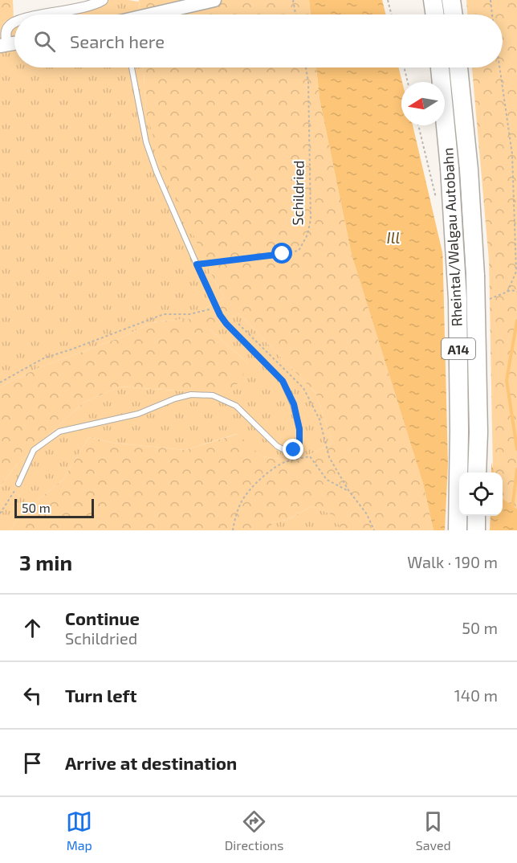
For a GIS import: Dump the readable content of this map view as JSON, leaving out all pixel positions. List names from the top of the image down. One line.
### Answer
{"streets":{"highway":["Rheintal/Walgau Autobahn","A14"],"path":["Schildried"]},"water":["Ill"],"scale_bar":"50 m","north":"left","page":{"search":"Search here","scale":"50 m","heading":["3 min","Walk · 190 m"],"list":[["Continue","Schildried","50 m"],["Turn left","140 m"],"Arrive at destination"],"nav":["Map","Directions","Saved"]}}
